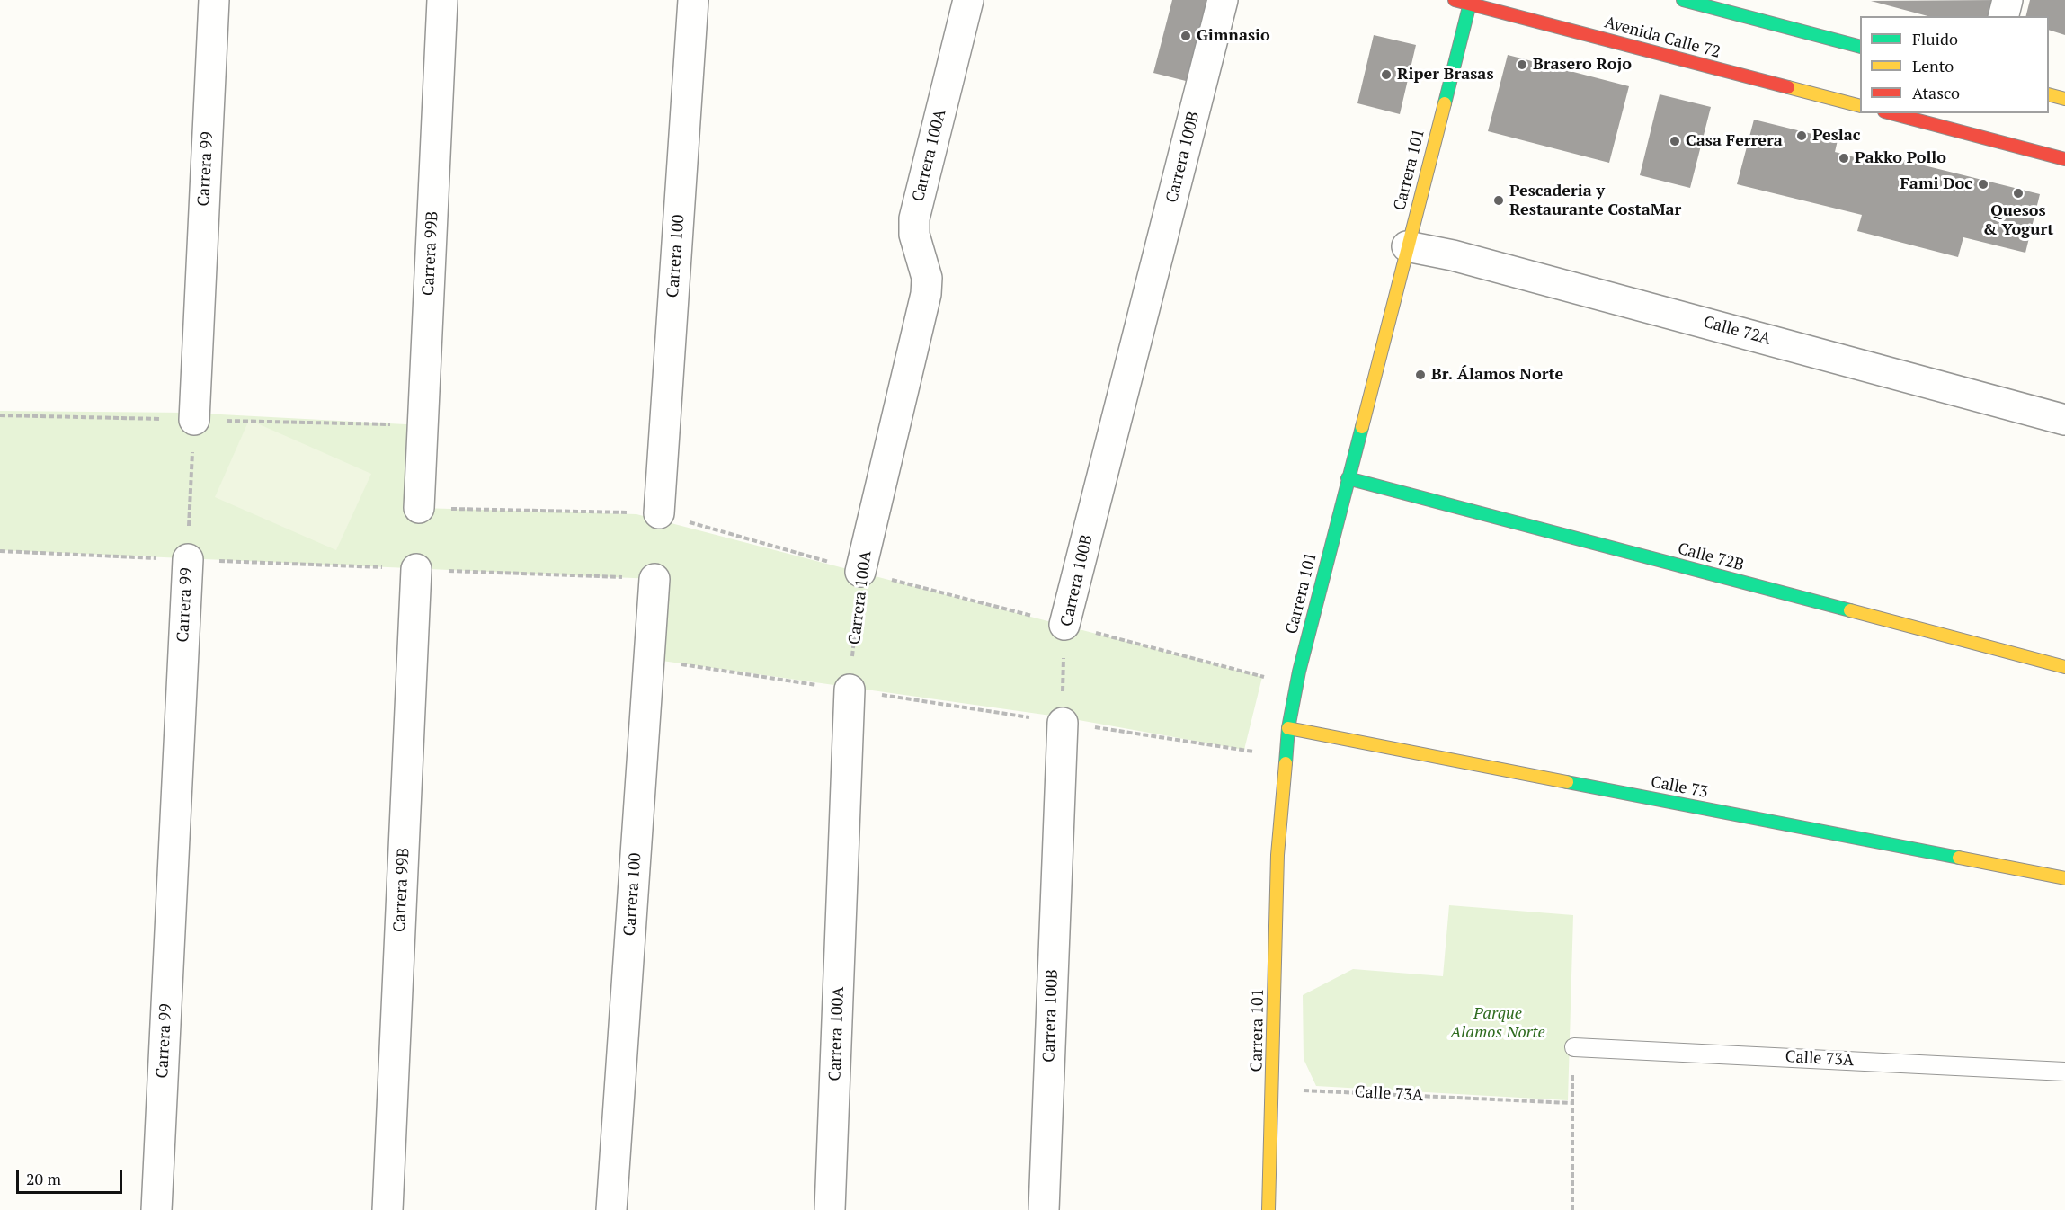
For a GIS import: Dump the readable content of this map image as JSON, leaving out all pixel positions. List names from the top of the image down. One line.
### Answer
{"streets":{"street":["Avenida Calle 72","Carrera 100A","Carrera 100B","Carrera 99","Carrera 101","Carrera 99B","Carrera 100","Calle 72A","Calle 72B","Calle 73"],"lane":["Calle 73A"]},"crossings":[["Avenida Calle 72","Carrera 101"],["Carrera 101","Calle 72A"],["Carrera 101","Calle 72B"],["Carrera 101","Calle 73"],["Carrera 101","Calle 73A"]],"parks":["Parque Alamos Norte"],"places":["Gimnasio","Brasero Rojo","Riper Brasas","Peslac","Casa Ferrera","Pakko Pollo","Fami Doc","Quesos & Yogurt","Pescaderia y Restaurante CostaMar","Br. Álamos Norte"],"legend":["Fluido","Lento","Atasco"],"scale_bar":"20 m"}
